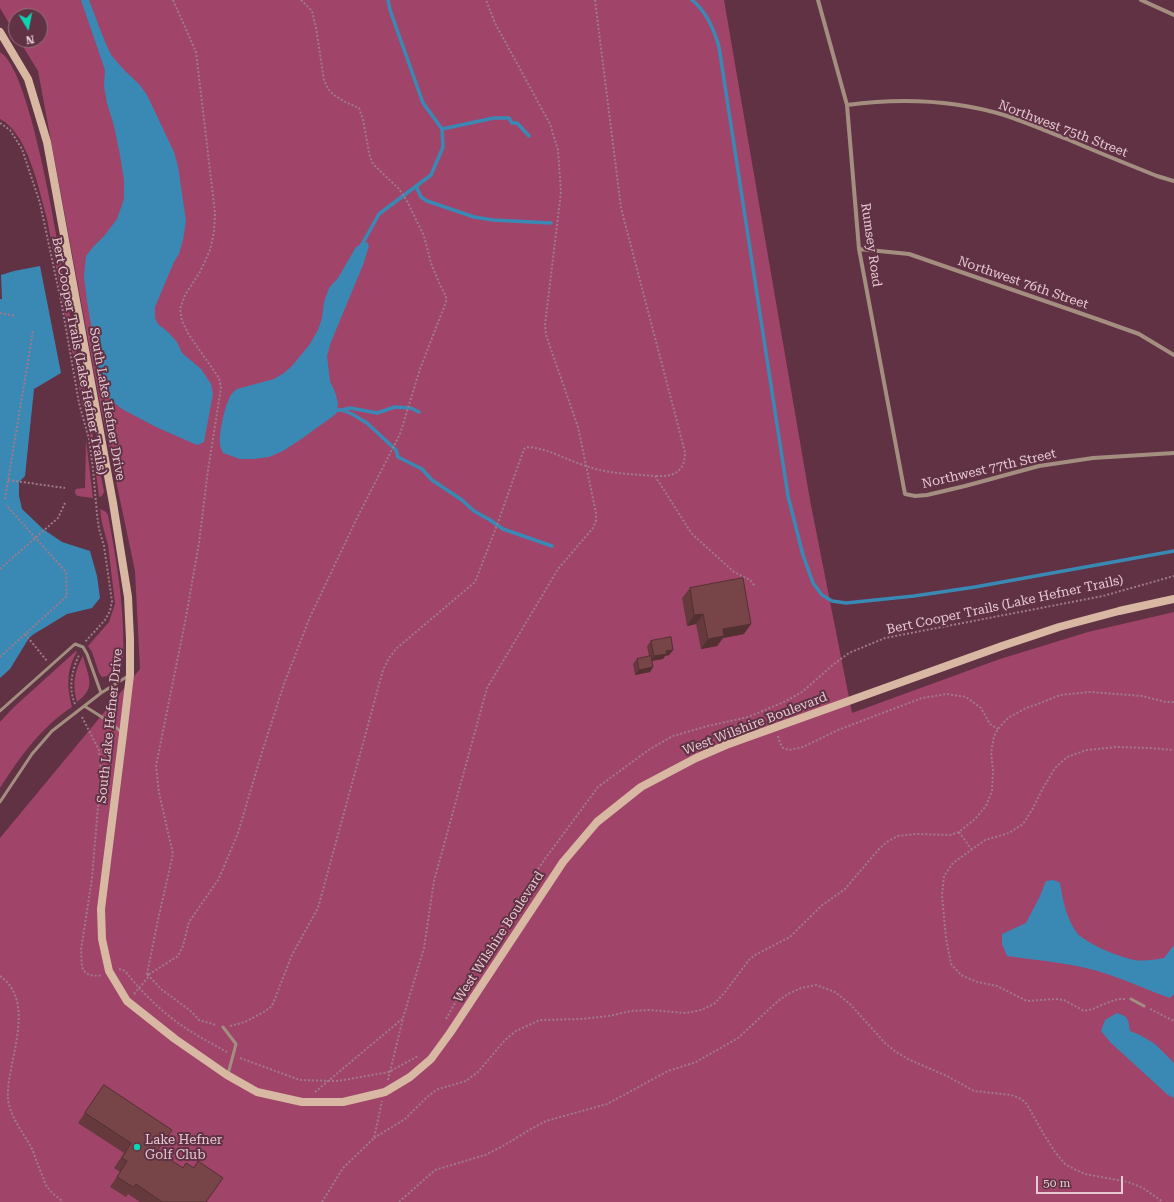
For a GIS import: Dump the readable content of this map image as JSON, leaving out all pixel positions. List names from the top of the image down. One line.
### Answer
{"streets":{"street":["Northwest 75th Street","Rumsey Road","Northwest 76th Street","South Lake Hefner Drive","Northwest 77th Street","West Wilshire Boulevard"],"path":["Bert Cooper Trails (Lake Hefner Trails)"]},"crossings":[["Northwest 75th Street","Rumsey Road"],["Rumsey Road","Northwest 76th Street"],["Rumsey Road","Northwest 77th Street"],["South Lake Hefner Drive","West Wilshire Boulevard"]],"places":["Lake Hefner Golf Club"],"scale_bar":"50 m","north":"bottom"}
